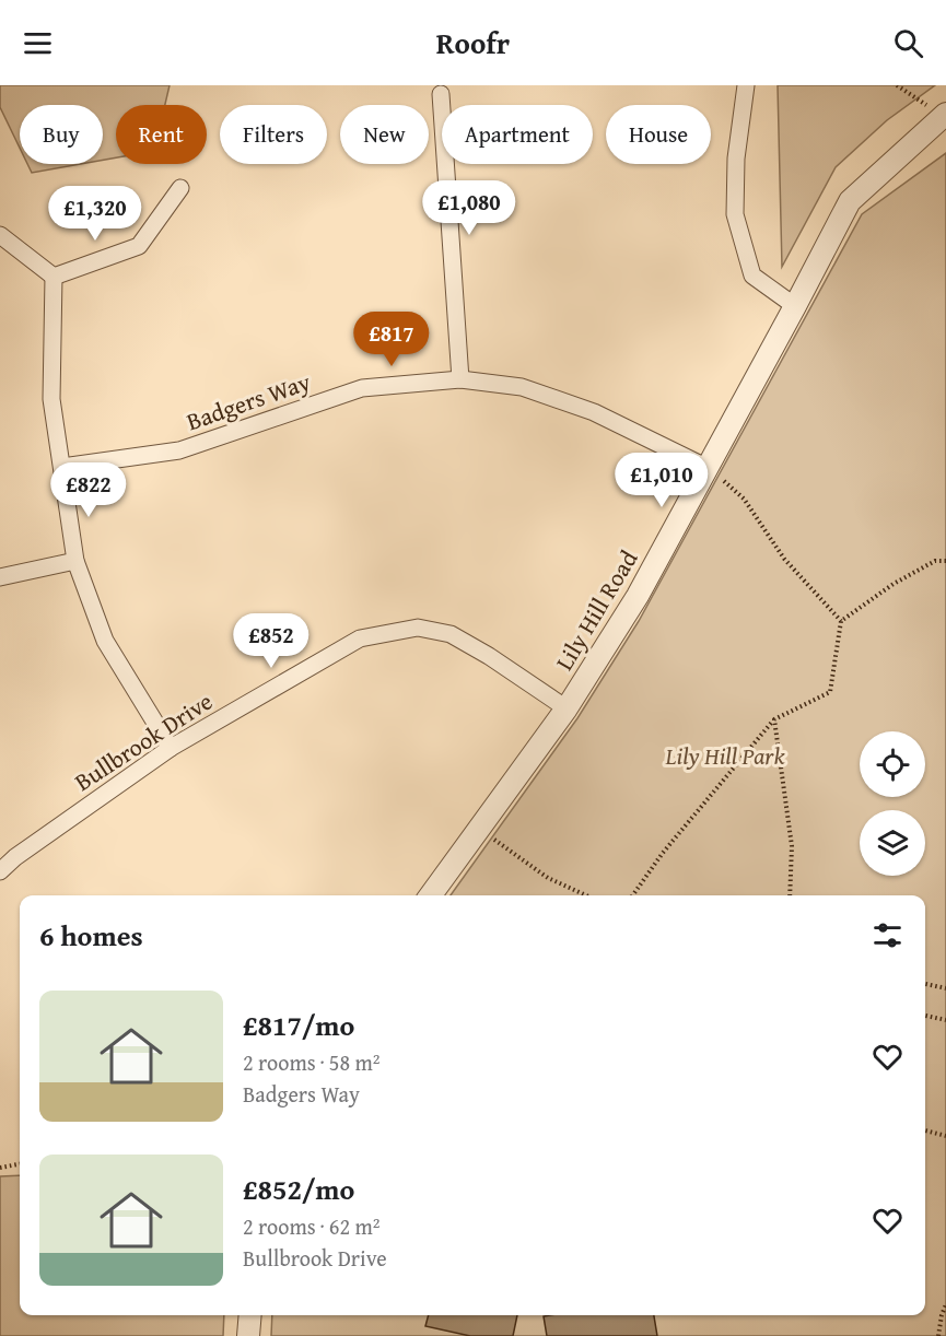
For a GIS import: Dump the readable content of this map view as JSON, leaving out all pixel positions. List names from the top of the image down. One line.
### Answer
{"streets":{"street":["Badgers Way","Lily Hill Road","Bullbrook Drive"]},"crossings":[["Badgers Way","Lily Hill Road"],["Lily Hill Road","Bullbrook Drive"]],"parks":["Lily Hill Park"],"page":{"header":"Roofr","chip":["Buy","Rent","Filters","New","Apartment","House"],"price":["£1,080","£1,320","£817","£1,010","£822","£852"],"heading":"6 homes","list":[{"name":"£817/mo","note":"2 rooms · 58 m² · Badgers Way"},{"name":"£852/mo","note":"2 rooms · 62 m² · Bullbrook Drive"}]}}
